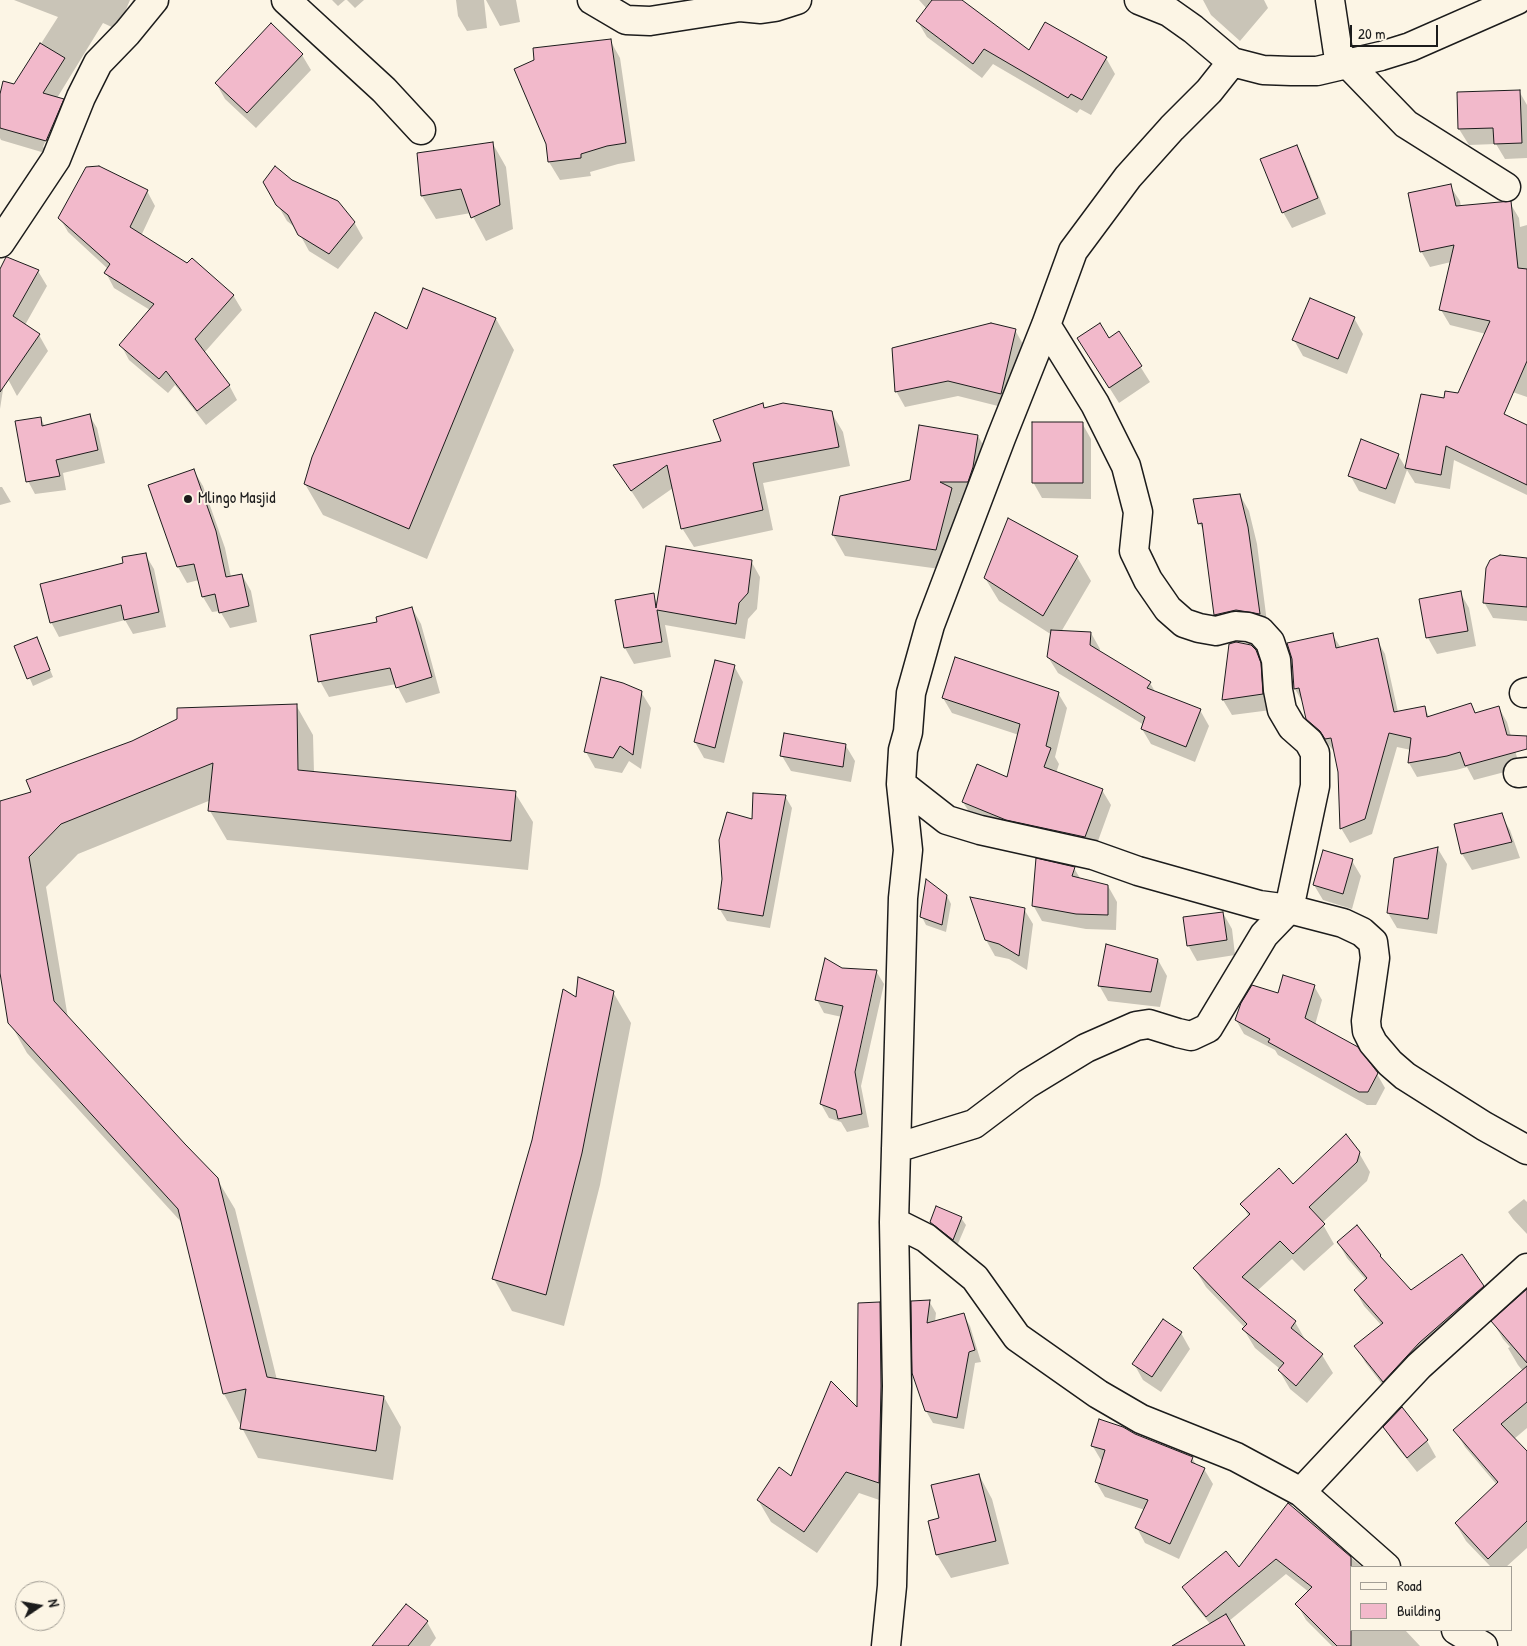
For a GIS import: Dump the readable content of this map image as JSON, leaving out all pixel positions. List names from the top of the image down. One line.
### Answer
{"places":["Mlingo Masjid"],"legend":["Road","Building"],"scale_bar":"20 m","north":"right"}
